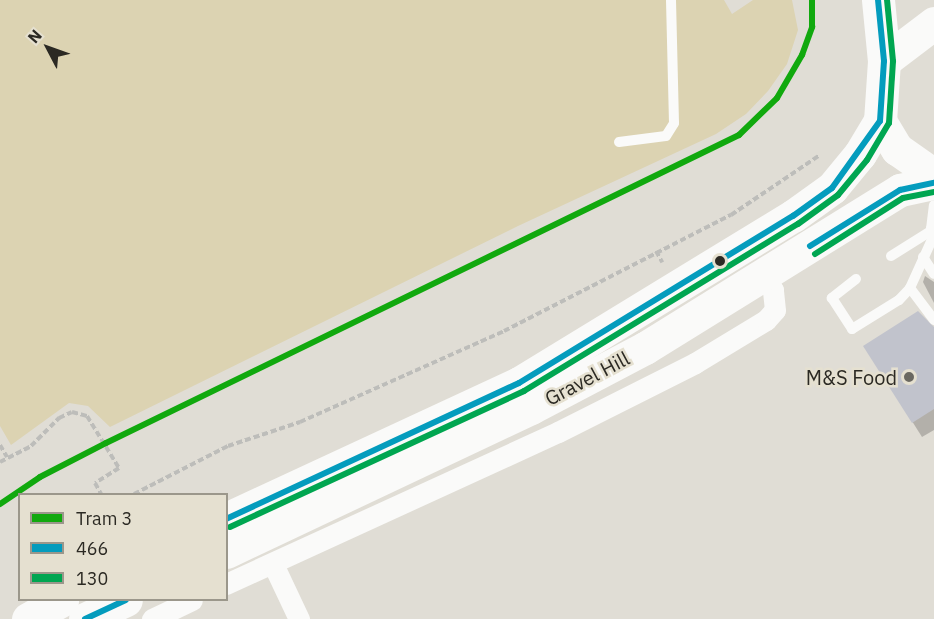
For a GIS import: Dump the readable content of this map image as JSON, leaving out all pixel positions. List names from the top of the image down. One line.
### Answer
{"streets":{"main road":["Gravel Hill"]},"places":["M&S Food"],"lines":["tram line 3","transit line 466","transit line 130"],"legend":["Tram 3","466","130"],"north":"top left"}
